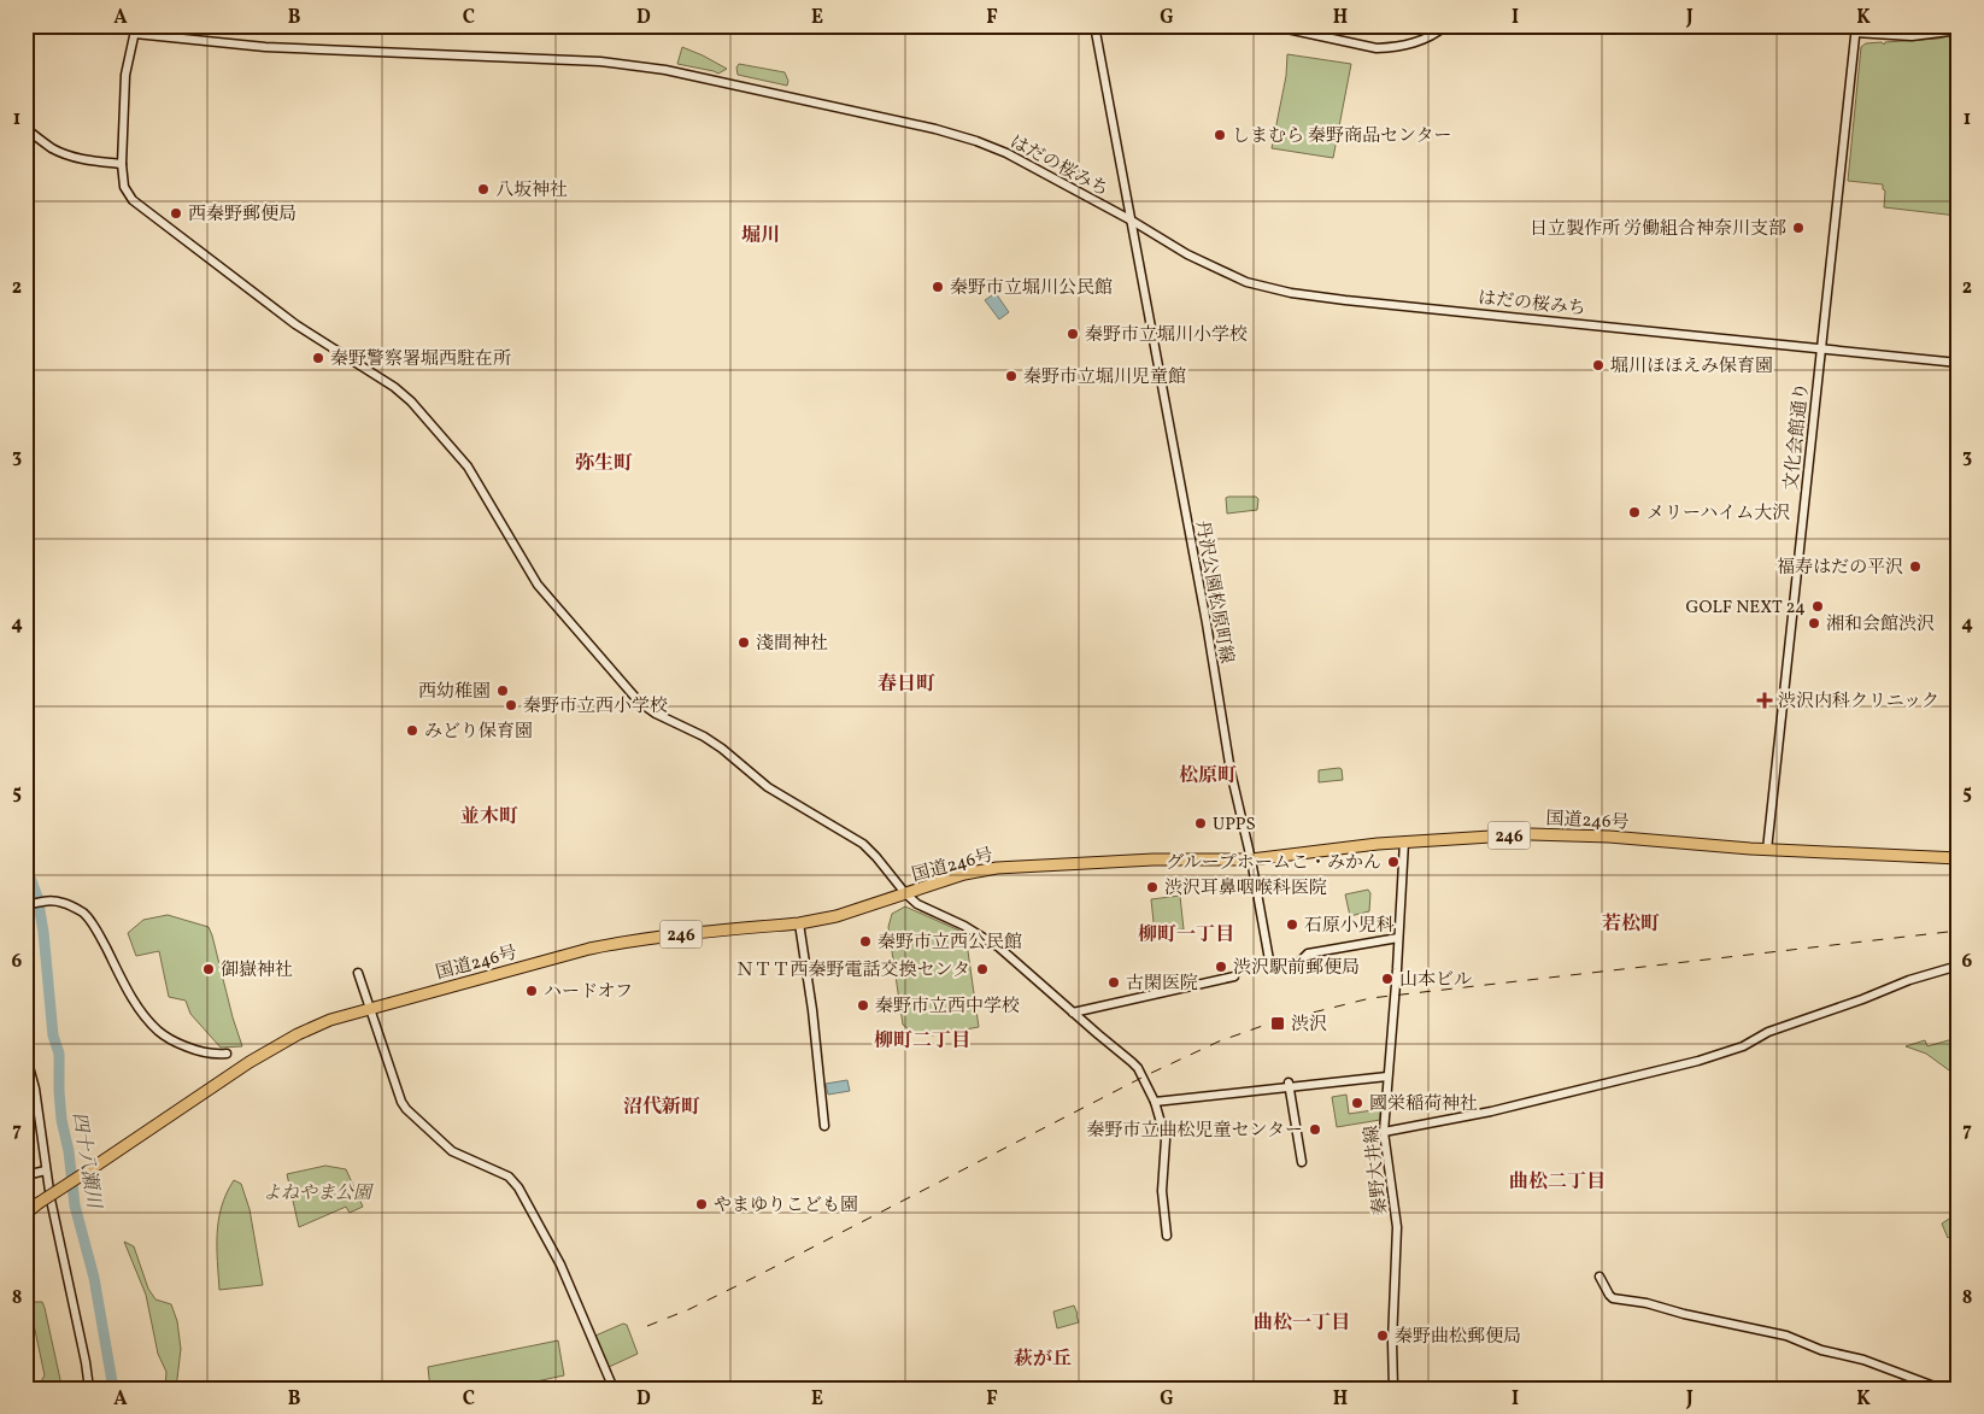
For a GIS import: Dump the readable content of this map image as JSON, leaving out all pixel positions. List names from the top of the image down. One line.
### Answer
{"streets":{"highway":["国道246号","246"],"street":["はだの桜みち","文化会館通り","丹沢公園松原町線","秦野大井線"]},"crossings":[["はだの桜みち","文化会館通り"],["はだの桜みち","丹沢公園松原町線"],["文化会館通り","国道246号"],["丹沢公園松原町線","国道246号"],["国道246号","秦野大井線"]],"districts":["堀川","弥生町","春日町","松原町","並木町","若松町","柳町一丁目","柳町二丁目","沼代新町","曲松二丁目","曲松一丁目","萩が丘"],"water":["四十八瀬川"],"parks":["よねやま公園"],"places":{"other":["しまむら 秦野商品センター","八坂神社","西秦野郵便局","日立製作所 労働組合神奈川支部","秦野市立堀川公民館","秦野市立堀川小学校","秦野警察署堀西駐在所","堀川ほほえみ保育園","秦野市立堀川児童館","メリーハイム大沢","福寿はだの平沢","GOLF NEXT 24","湘和会館渋沢","淺間神社","西幼稚園","秦野市立西小学校","みどり保育園","UPPS","グループホームこ・みかん","渋沢耳鼻咽喉科医院","石原小児科","秦野市立西公民館","渋沢駅前郵便局","御嶽神社","ＮＴＴ西秦野電話交換センタ","山本ビル","古閑医院","ハードオフ","秦野市立西中学校","國栄稲荷神社","秦野市立曲松児童センター","やまゆりこども園","秦野曲松郵便局"],"health":["渋沢内科クリニック"],"transit":["渋沢"]},"grid":{"columns":["A","B","C","D","E","F","G","H","I","J","K"],"rows":["1","2","3","4","5","6","7","8"]}}
